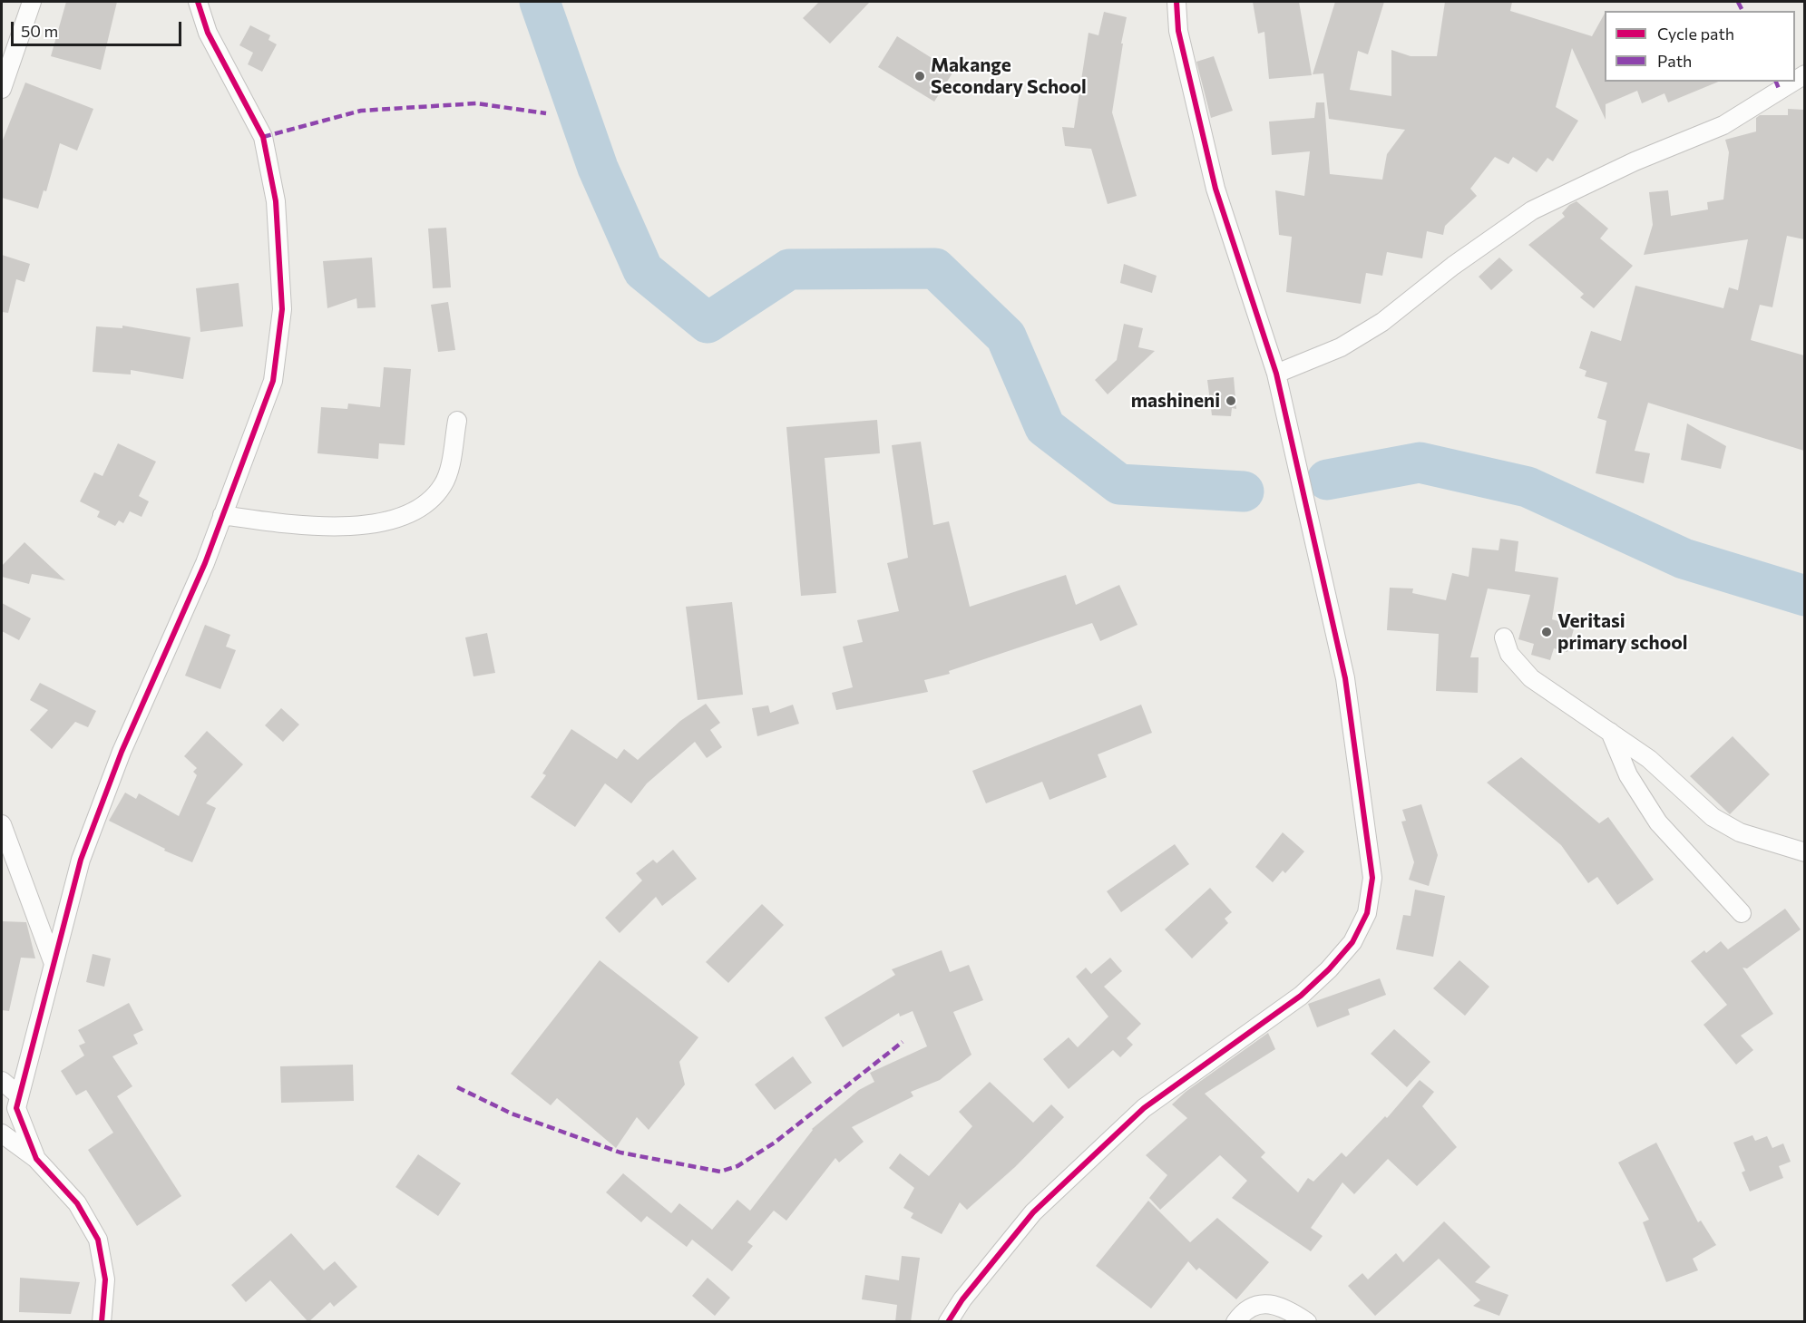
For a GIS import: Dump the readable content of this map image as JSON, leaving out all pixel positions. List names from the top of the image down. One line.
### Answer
{"places":["Makange Secondary School","mashineni","Veritasi primary school"],"legend":["Cycle path","Path"],"scale_bar":"50 m"}
